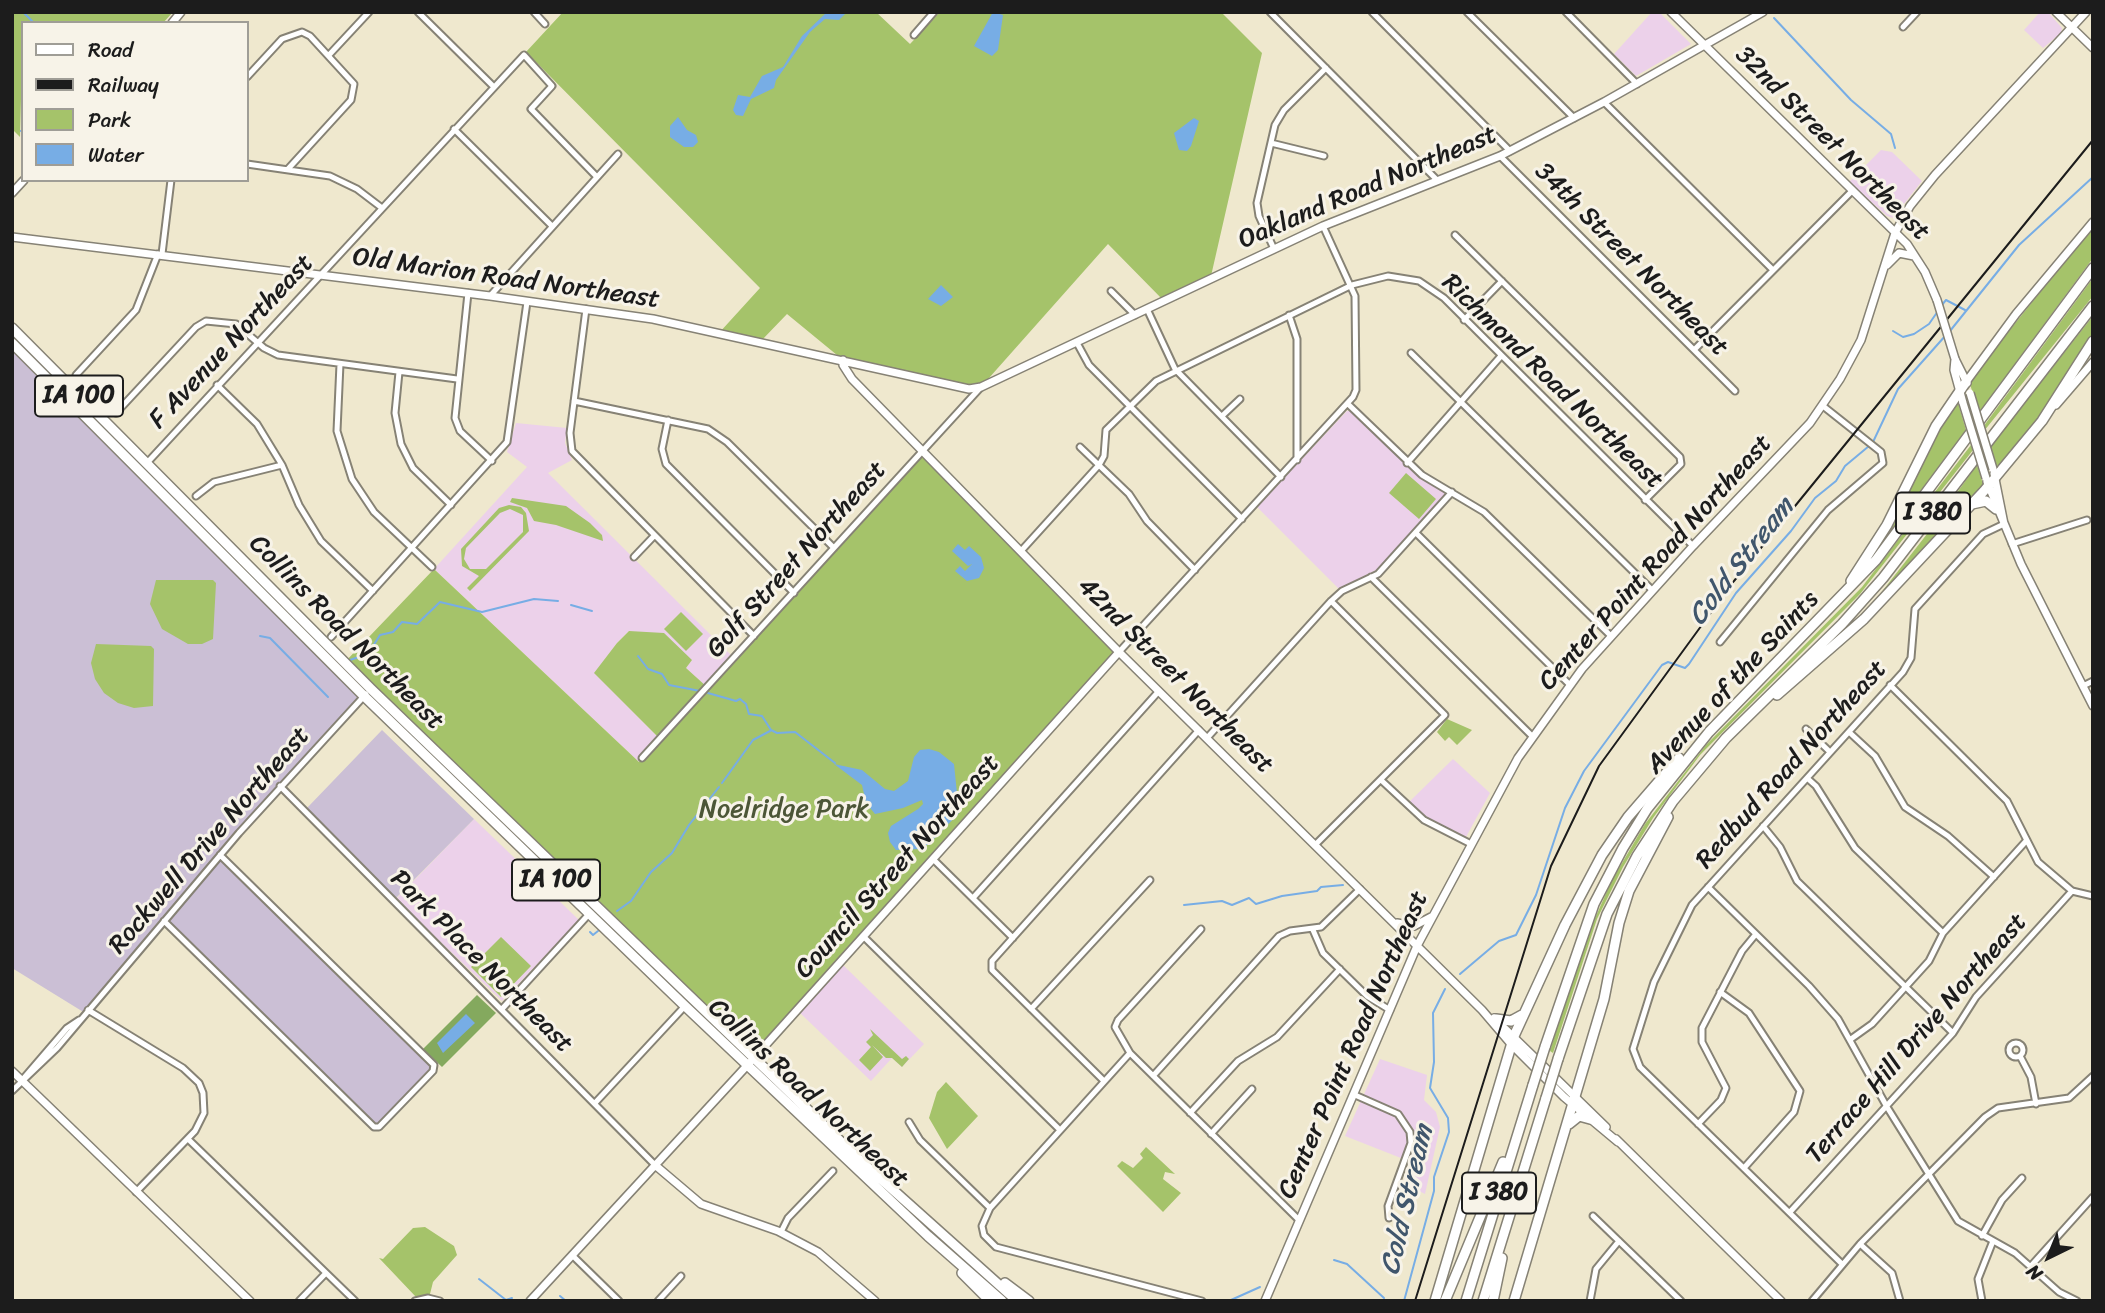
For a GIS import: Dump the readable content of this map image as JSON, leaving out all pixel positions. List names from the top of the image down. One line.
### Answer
{"streets":{"highway":["IA 100","I 380","Collins Road Northeast","Avenue of the Saints"],"main road":["32nd Street Northeast","Oakland Road Northeast","Old Marion Road Northeast","Center Point Road Northeast","42nd Street Northeast","Council Street Northeast"],"street":["34th Street Northeast","F Avenue Northeast","Richmond Road Northeast","Golf Street Northeast","Redbud Road Northeast","Rockwell Drive Northeast","Park Place Northeast","Terrace Hill Drive Northeast"]},"crossings":[["32nd Street Northeast","Oakland Road Northeast"],["32nd Street Northeast","Center Point Road Northeast"],["32nd Street Northeast","Redbud Road Northeast"],["Oakland Road Northeast","34th Street Northeast"],["Oakland Road Northeast","Old Marion Road Northeast"],["Oakland Road Northeast","Golf Street Northeast"],["Old Marion Road Northeast","F Avenue Northeast"],["Old Marion Road Northeast","Golf Street Northeast"],["Old Marion Road Northeast","42nd Street Northeast"],["F Avenue Northeast","Collins Road Northeast"],["Richmond Road Northeast","Center Point Road Northeast"],["Golf Street Northeast","42nd Street Northeast"],["Center Point Road Northeast","42nd Street Northeast"],["Collins Road Northeast","Rockwell Drive Northeast"],["Collins Road Northeast","Council Street Northeast"],["42nd Street Northeast","Council Street Northeast"],["Rockwell Drive Northeast","Park Place Northeast"],["Council Street Northeast","Park Place Northeast"]],"water":["Cold Stream"],"parks":["Noelridge Park"],"legend":["Road","Railway","Park","Water"],"north":"bottom left"}
